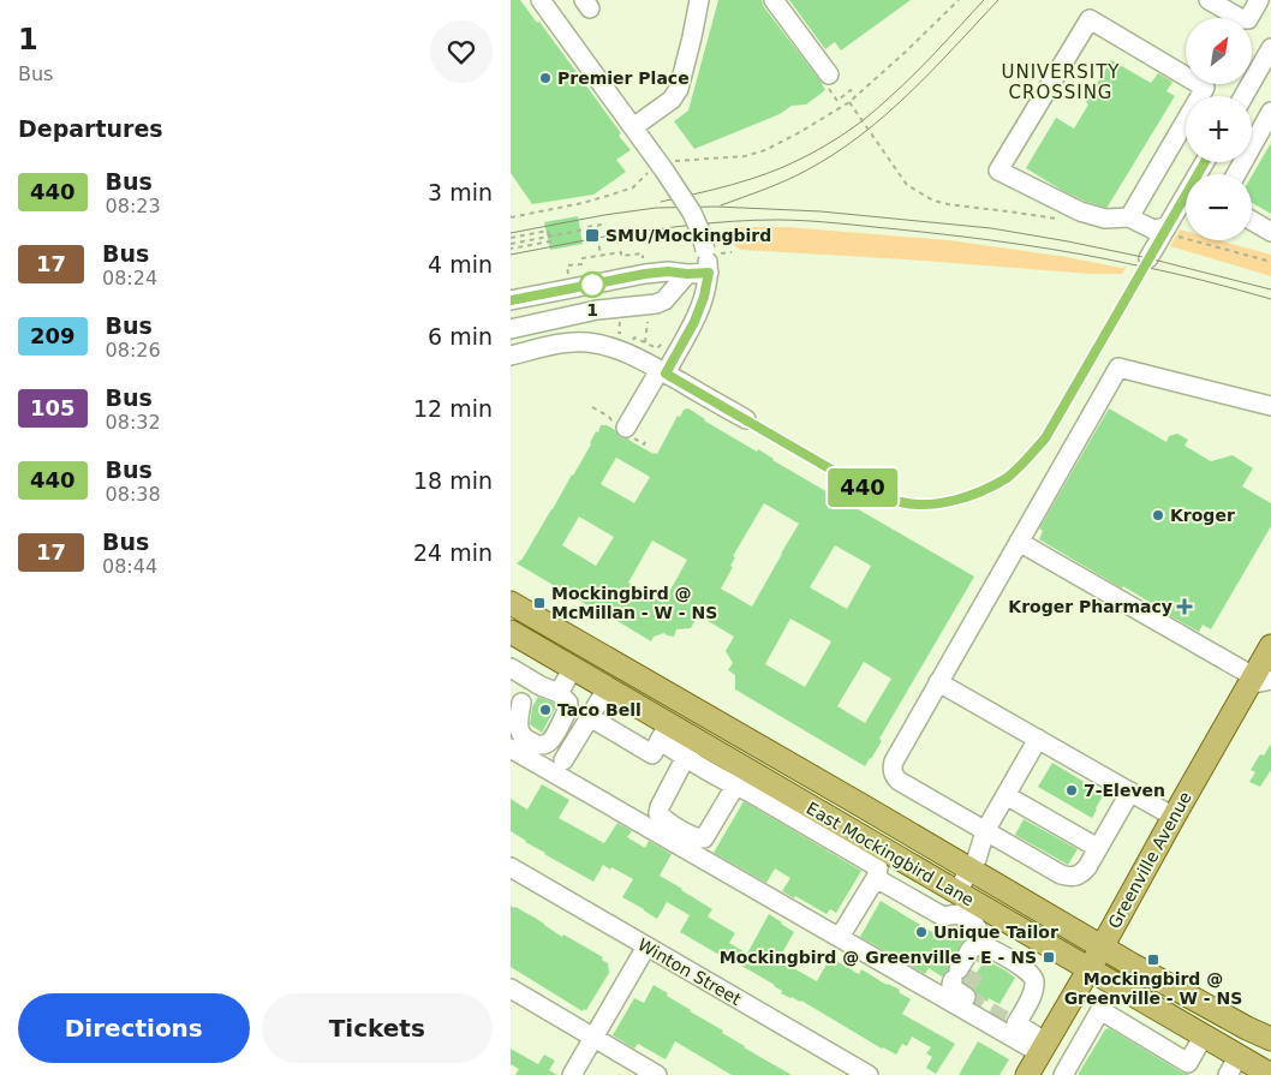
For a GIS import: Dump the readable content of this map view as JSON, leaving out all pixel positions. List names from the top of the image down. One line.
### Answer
{"streets":{"main road":["East Mockingbird Lane","Greenville Avenue"],"street":["Winton Street"]},"crossings":[["East Mockingbird Lane","Greenville Avenue"]],"districts":["UNIVERSITY CROSSING"],"places":{"other":["Premier Place","1","Kroger","Taco Bell","7-Eleven","Unique Tailor"],"transit":["SMU/Mockingbird","Mockingbird @ McMillan - W - NS","Mockingbird @ Greenville - E - NS","Mockingbird @ Greenville - W - NS"],"health":["Kroger Pharmacy"]},"lines":["bus line 440"],"north":"top right","page":{"heading":[["1","Bus"],"Departures"],"on_map":"440","map_buttons":["+","−"],"list":[{"mark":"440","name":"Bus","note":"08:23","value":"3 min"},{"mark":"17","name":"Bus","note":"08:24","value":"4 min"},{"mark":"209","name":"Bus","note":"08:26","value":"6 min"},{"mark":"105","name":"Bus","note":"08:32","value":"12 min"},{"mark":"440","name":"Bus","note":"08:38","value":"18 min"},{"mark":"17","name":"Bus","note":"08:44","value":"24 min"}],"buttons":["Directions","Tickets"]}}
